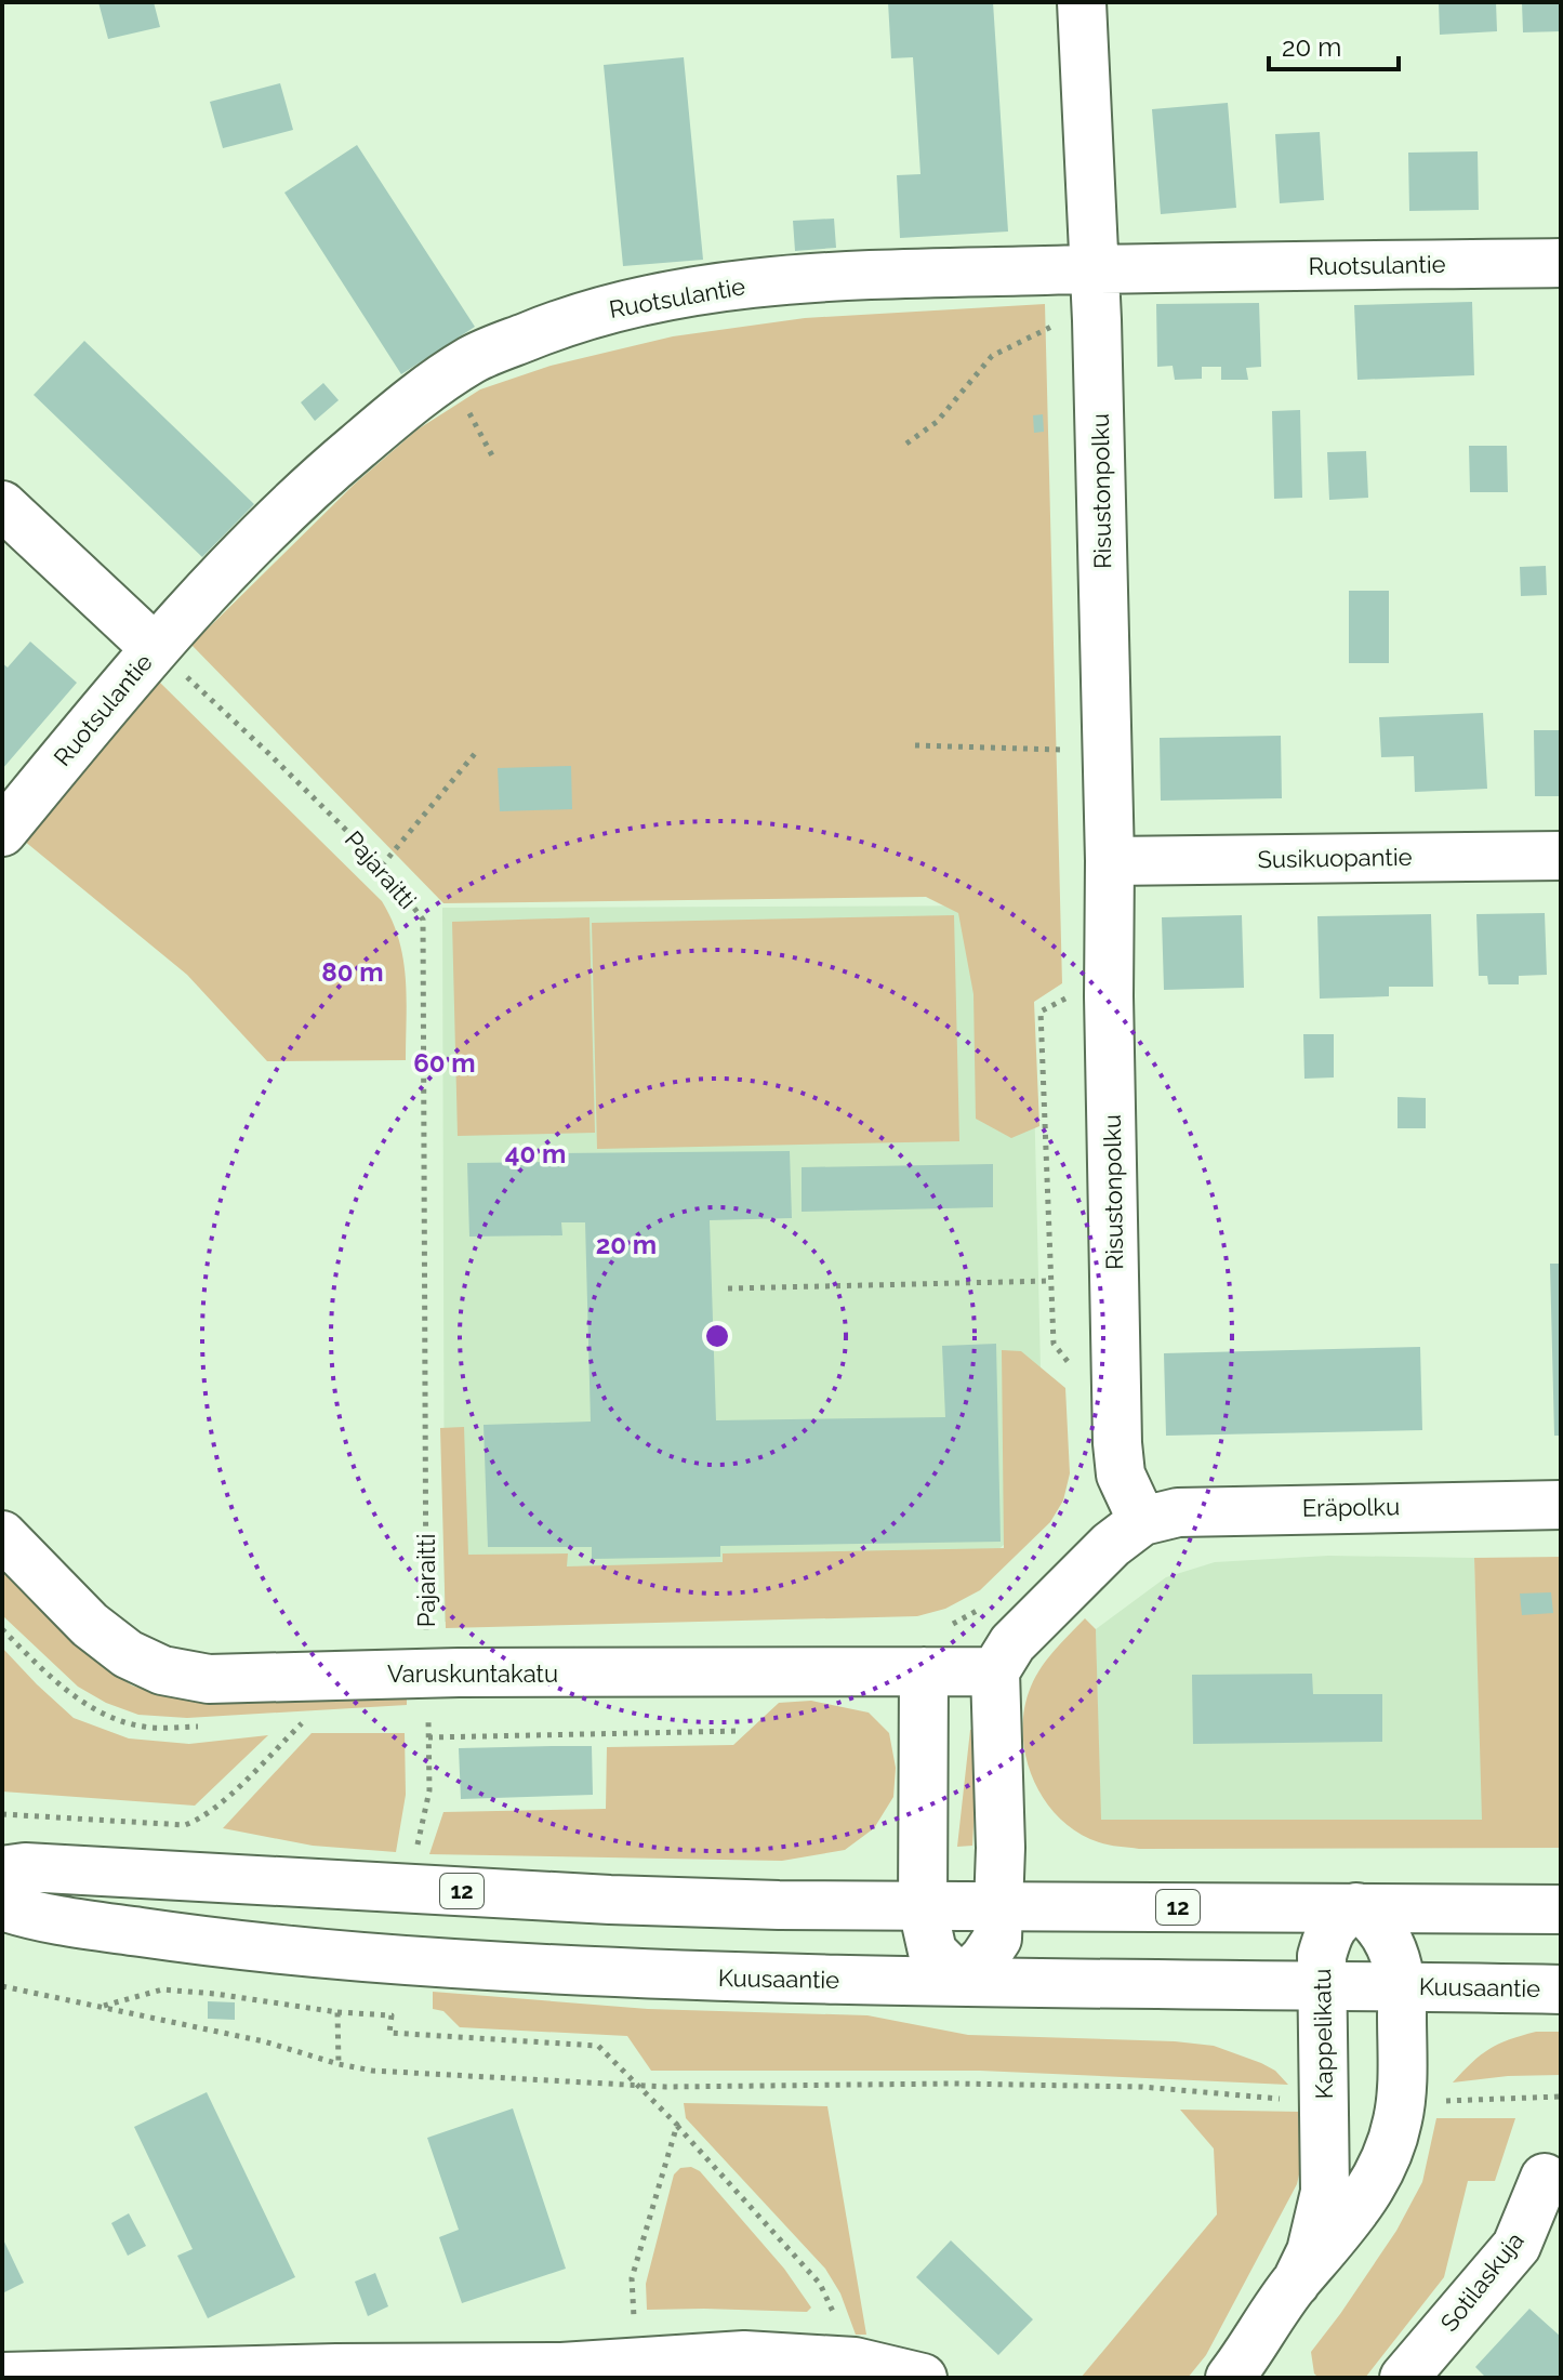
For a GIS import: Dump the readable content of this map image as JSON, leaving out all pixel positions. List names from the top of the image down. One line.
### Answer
{"streets":{"street":["Ruotsulantie","Risustonpolku","Susikuopantie","Eräpolku","Varuskuntakatu","12","Kuusaantie","Kappelikatu","Sotilaskuja"],"path":["Pajaraitti"]},"crossings":[["Ruotsulantie","Risustonpolku"],["Ruotsulantie","Pajaraitti"],["Risustonpolku","Susikuopantie"],["Risustonpolku","Eräpolku"],["12","Kappelikatu"],["Kuusaantie","Kappelikatu"]],"scale_bar":"20 m","rings":["80 m","60 m","40 m","20 m"]}
